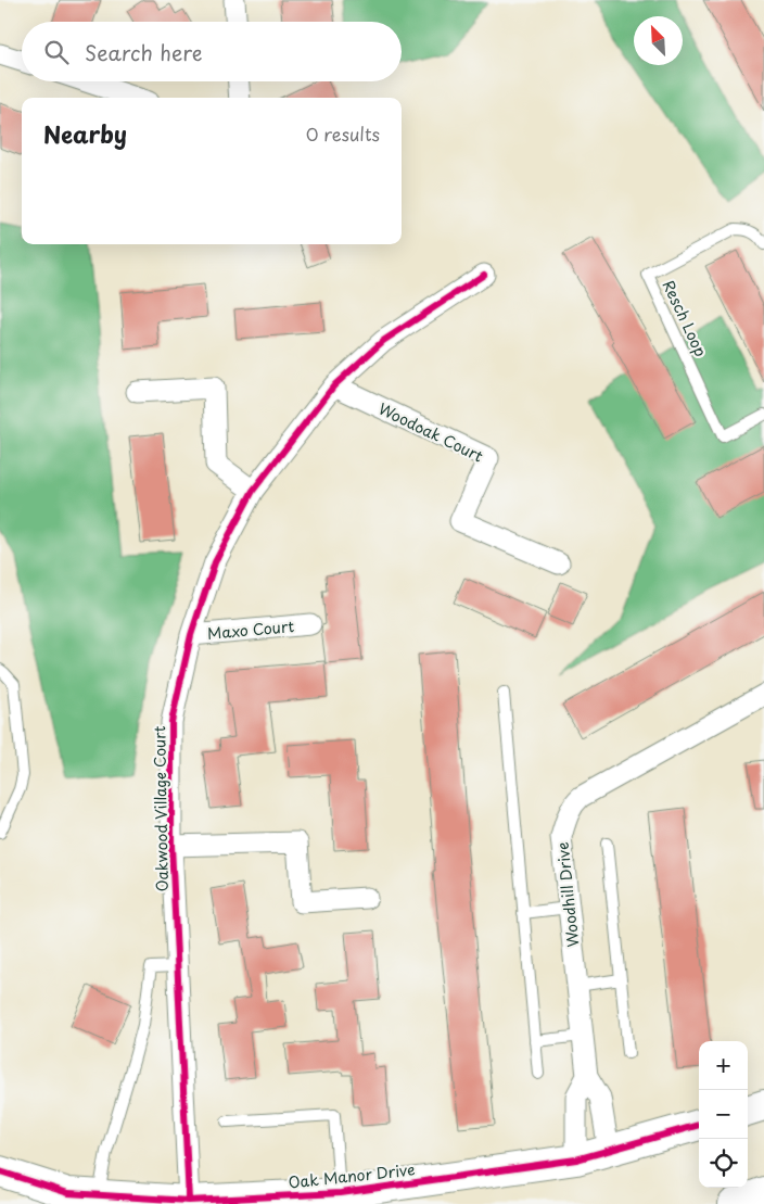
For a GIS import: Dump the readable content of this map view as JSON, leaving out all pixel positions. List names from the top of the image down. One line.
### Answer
{"streets":{"main road":["Oak Manor Drive"],"street":["Woodoak Court","Maxo Court","Oakwood Village Court","Woodhill Drive"],"lane":["Resch Loop"]},"crossings":[["Woodoak Court","Oakwood Village Court"],["Maxo Court","Oakwood Village Court"],["Oakwood Village Court","Oak Manor Drive"],["Woodhill Drive","Oak Manor Drive"]],"north":"top left","page":{"search":"Search here","heading":["Nearby","0 results"],"map_buttons":["+","−"]}}
